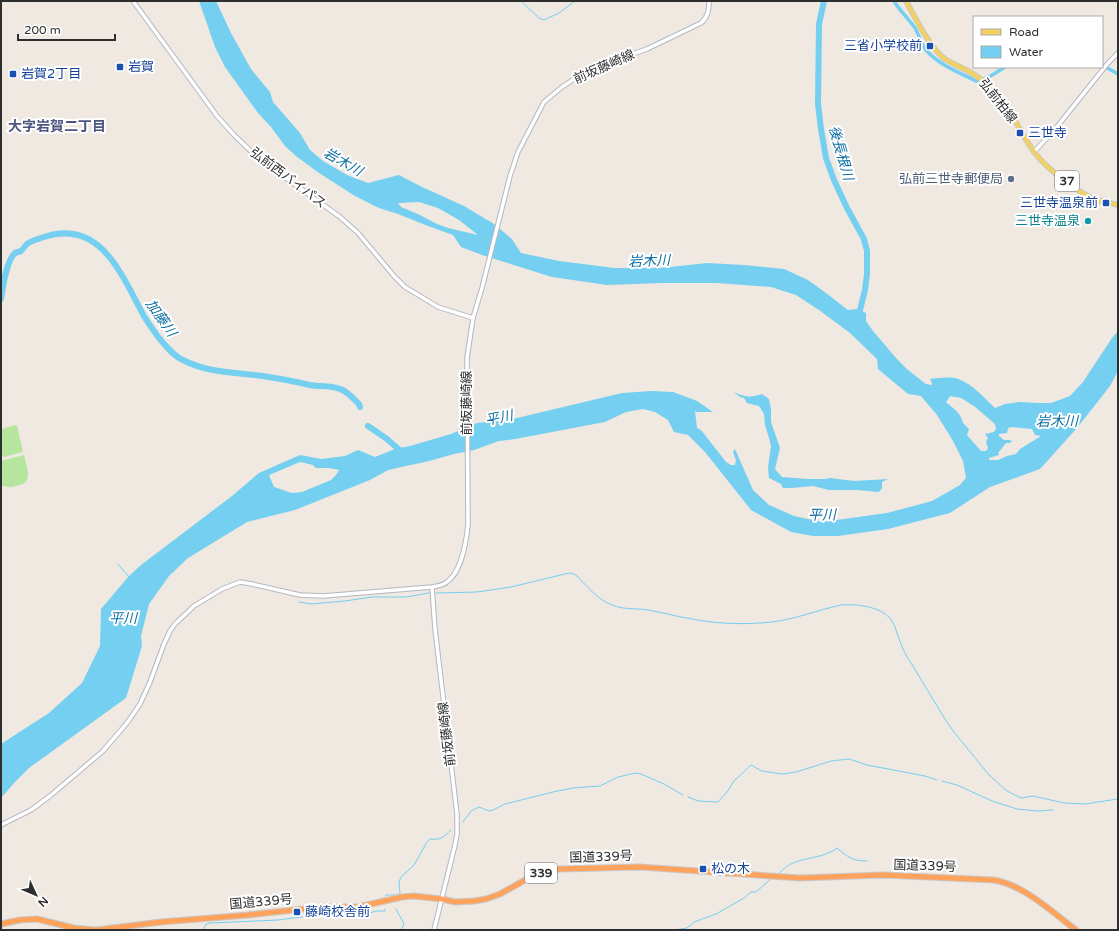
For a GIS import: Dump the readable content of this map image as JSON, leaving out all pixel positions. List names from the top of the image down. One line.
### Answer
{"streets":{"highway":["国道339号","339"],"main road":["前坂藤崎線","弘前柏線","弘前西バイパス","37"]},"crossings":[["前坂藤崎線","弘前西バイパス"],["前坂藤崎線","国道339号"]],"districts":["大字岩賀二丁目"],"water":["後長根川","岩木川","加藤川","平川"],"places":{"transit":["三省小学校前","岩賀","岩賀2丁目","三世寺","三世寺温泉前","松の木","藤崎校舎前"],"other":["弘前三世寺郵便局","三世寺温泉"]},"legend":["Road","Water"],"scale_bar":"200 m","north":"bottom right"}
